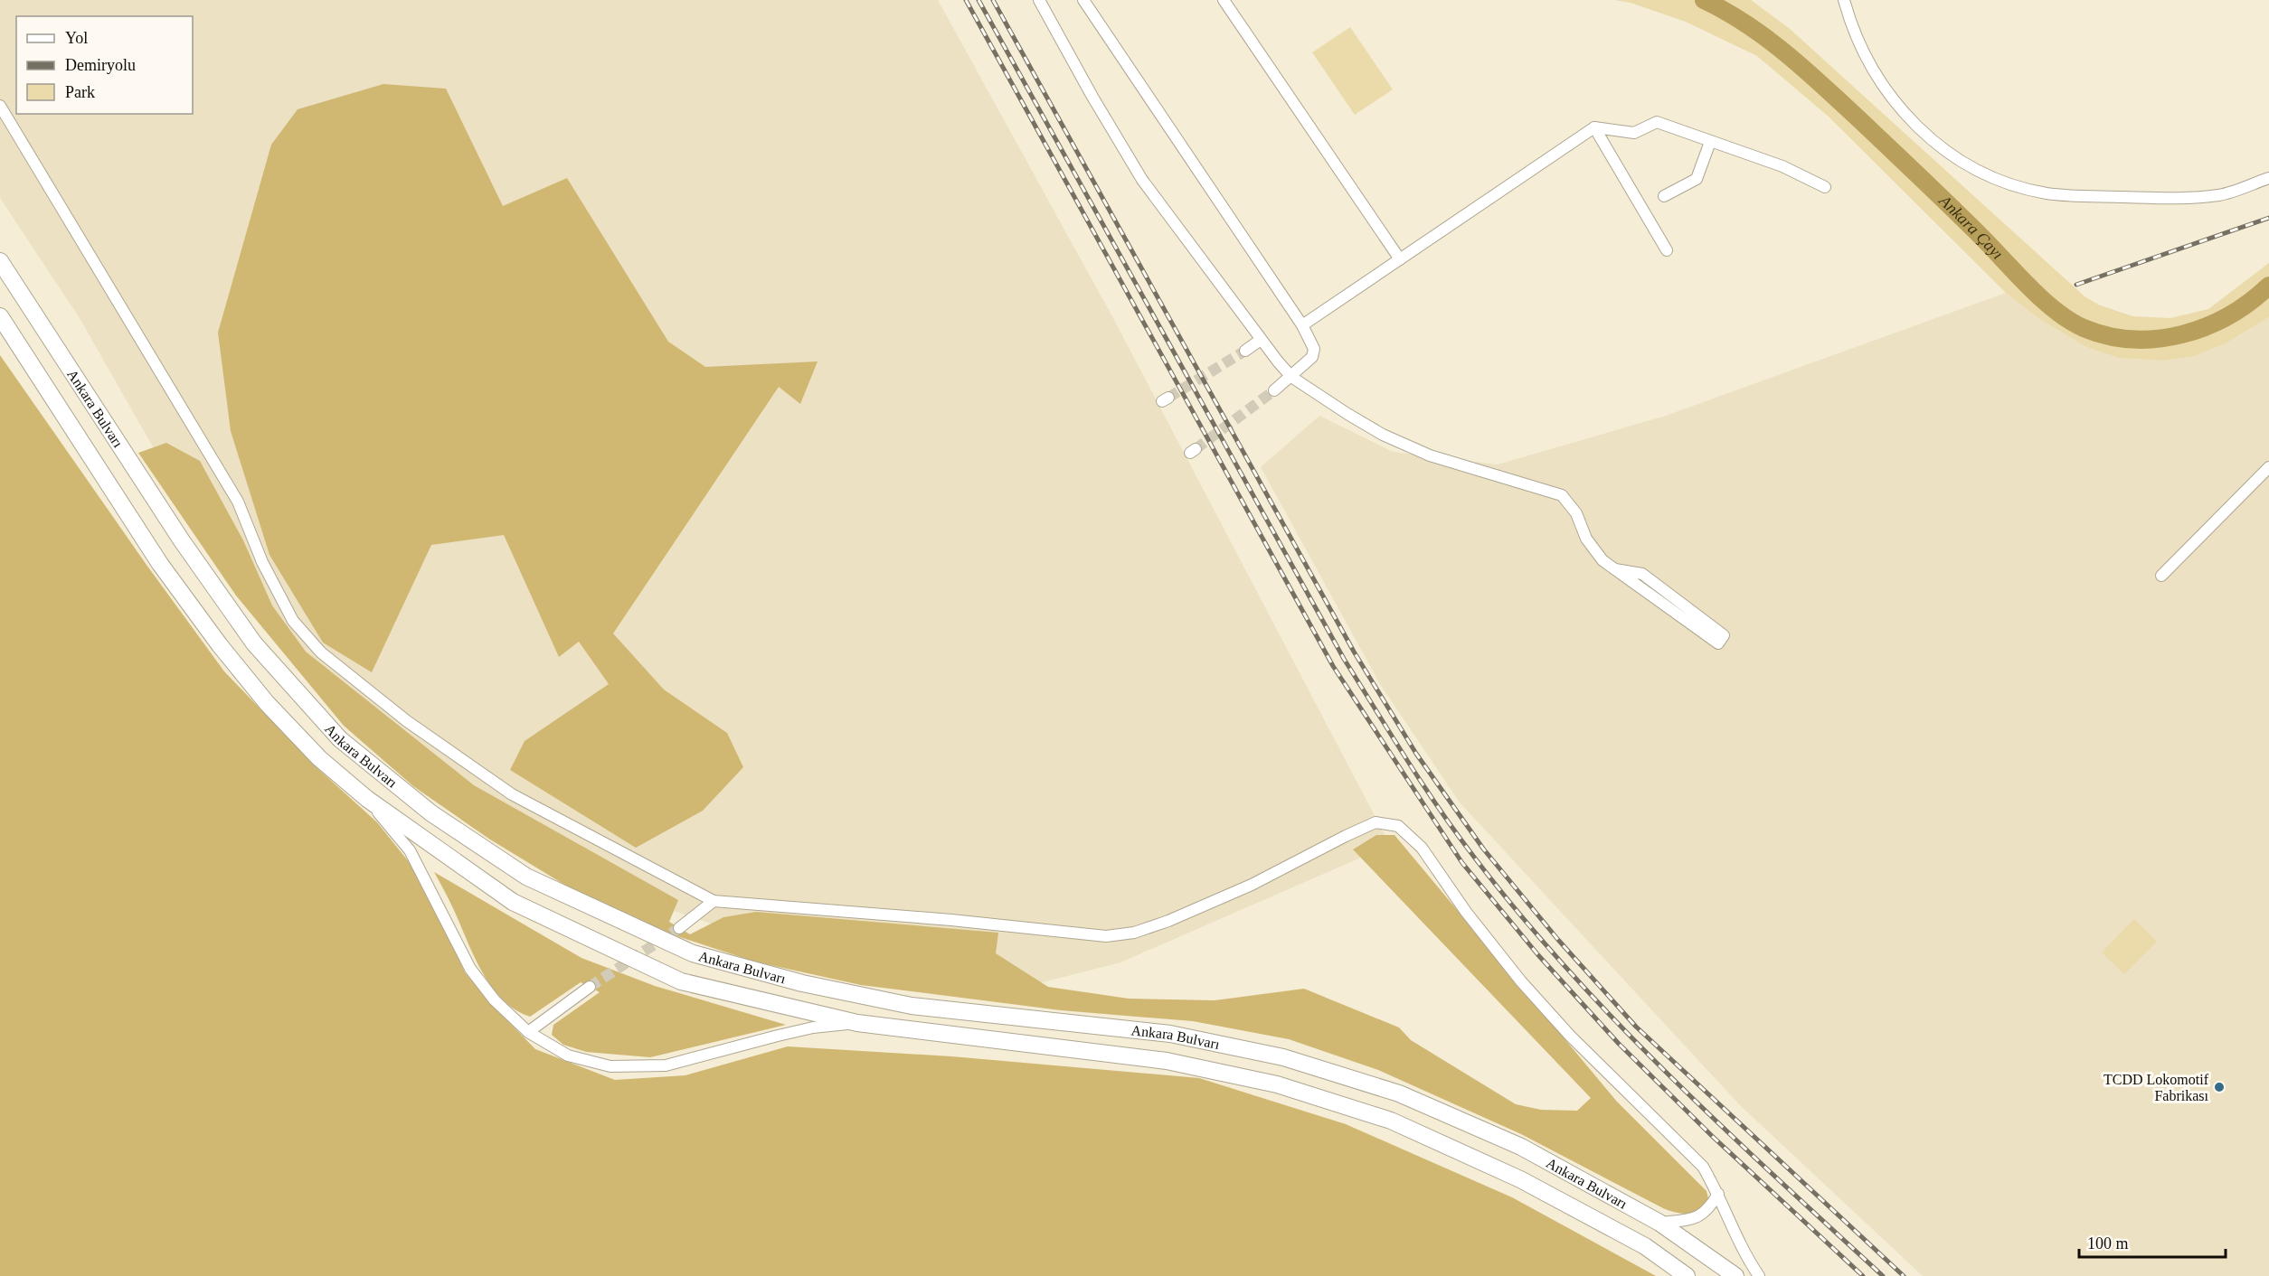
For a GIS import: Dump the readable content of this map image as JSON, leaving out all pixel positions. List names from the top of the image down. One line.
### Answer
{"streets":{"main road":["Ankara Bulvarı"]},"water":["Ankara Çayı"],"places":["TCDD Lokomotif Fabrikası"],"legend":["Yol","Demiryolu","Park"],"scale_bar":"100 m"}
